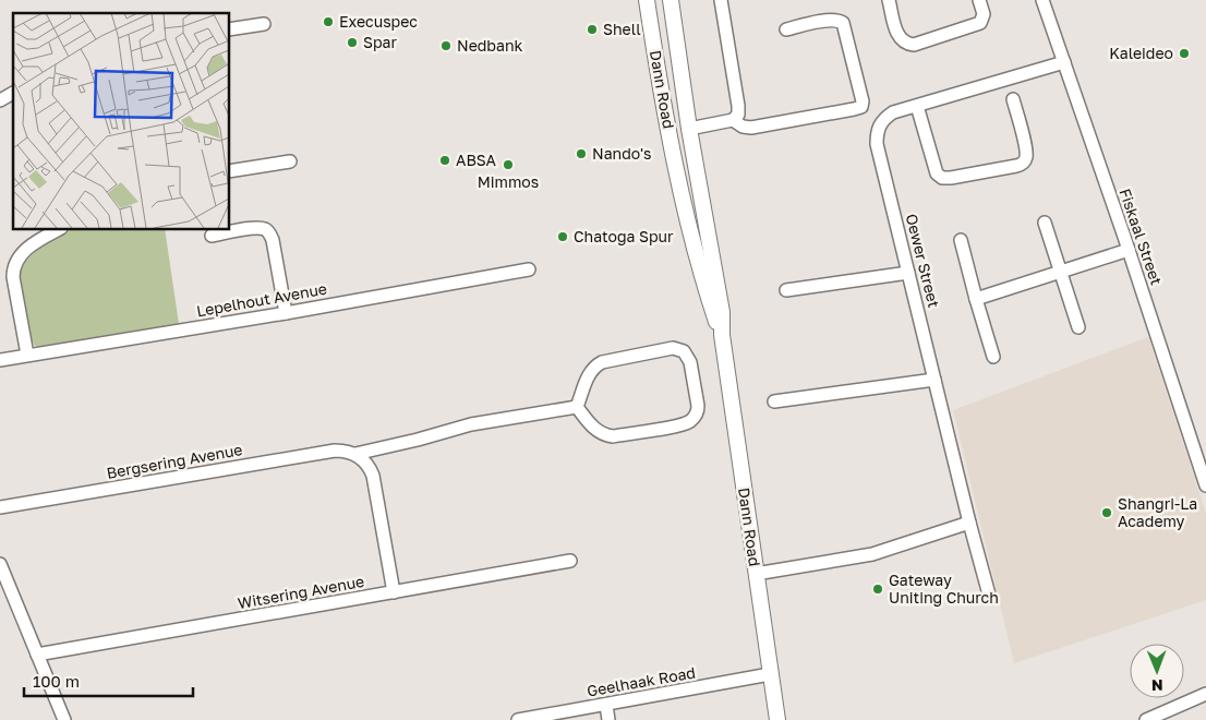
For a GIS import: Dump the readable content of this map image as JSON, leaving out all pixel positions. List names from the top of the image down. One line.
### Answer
{"streets":{"street":["Dann Road","Fiskaal Street","Oewer Street","Lepelhout Avenue","Bergsering Avenue","Witsering Avenue","Geelhaak Road"]},"crossings":[["Dann Road","Geelhaak Road"],["Fiskaal Street","Oewer Street"]],"places":["Execuspec","Shell","Spar","Nedbank","Kaleideo","Nando's","ABSA","Mimmos","Chatoga Spur","Shangri-La Academy","Gateway Uniting Church"],"scale_bar":"100 m","north":"bottom"}
